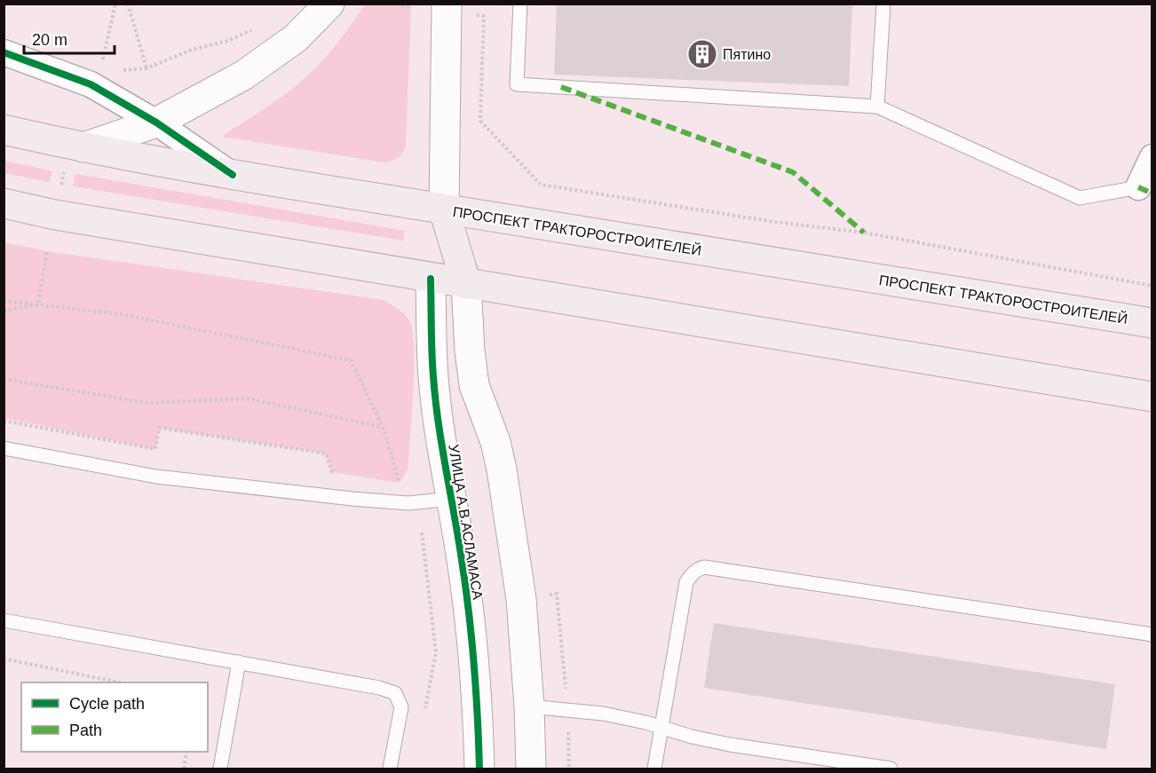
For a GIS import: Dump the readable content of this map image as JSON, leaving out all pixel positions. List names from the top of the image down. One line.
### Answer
{"streets":{"main road":["ПРОСПЕКТ ТРАКТОРОСТРОИТЕЛЕЙ"],"street":["УЛИЦА А.В.АСЛАМАСА"]},"places":{"building":["Пятино"]},"legend":["Cycle path","Path"],"scale_bar":"20 m"}
